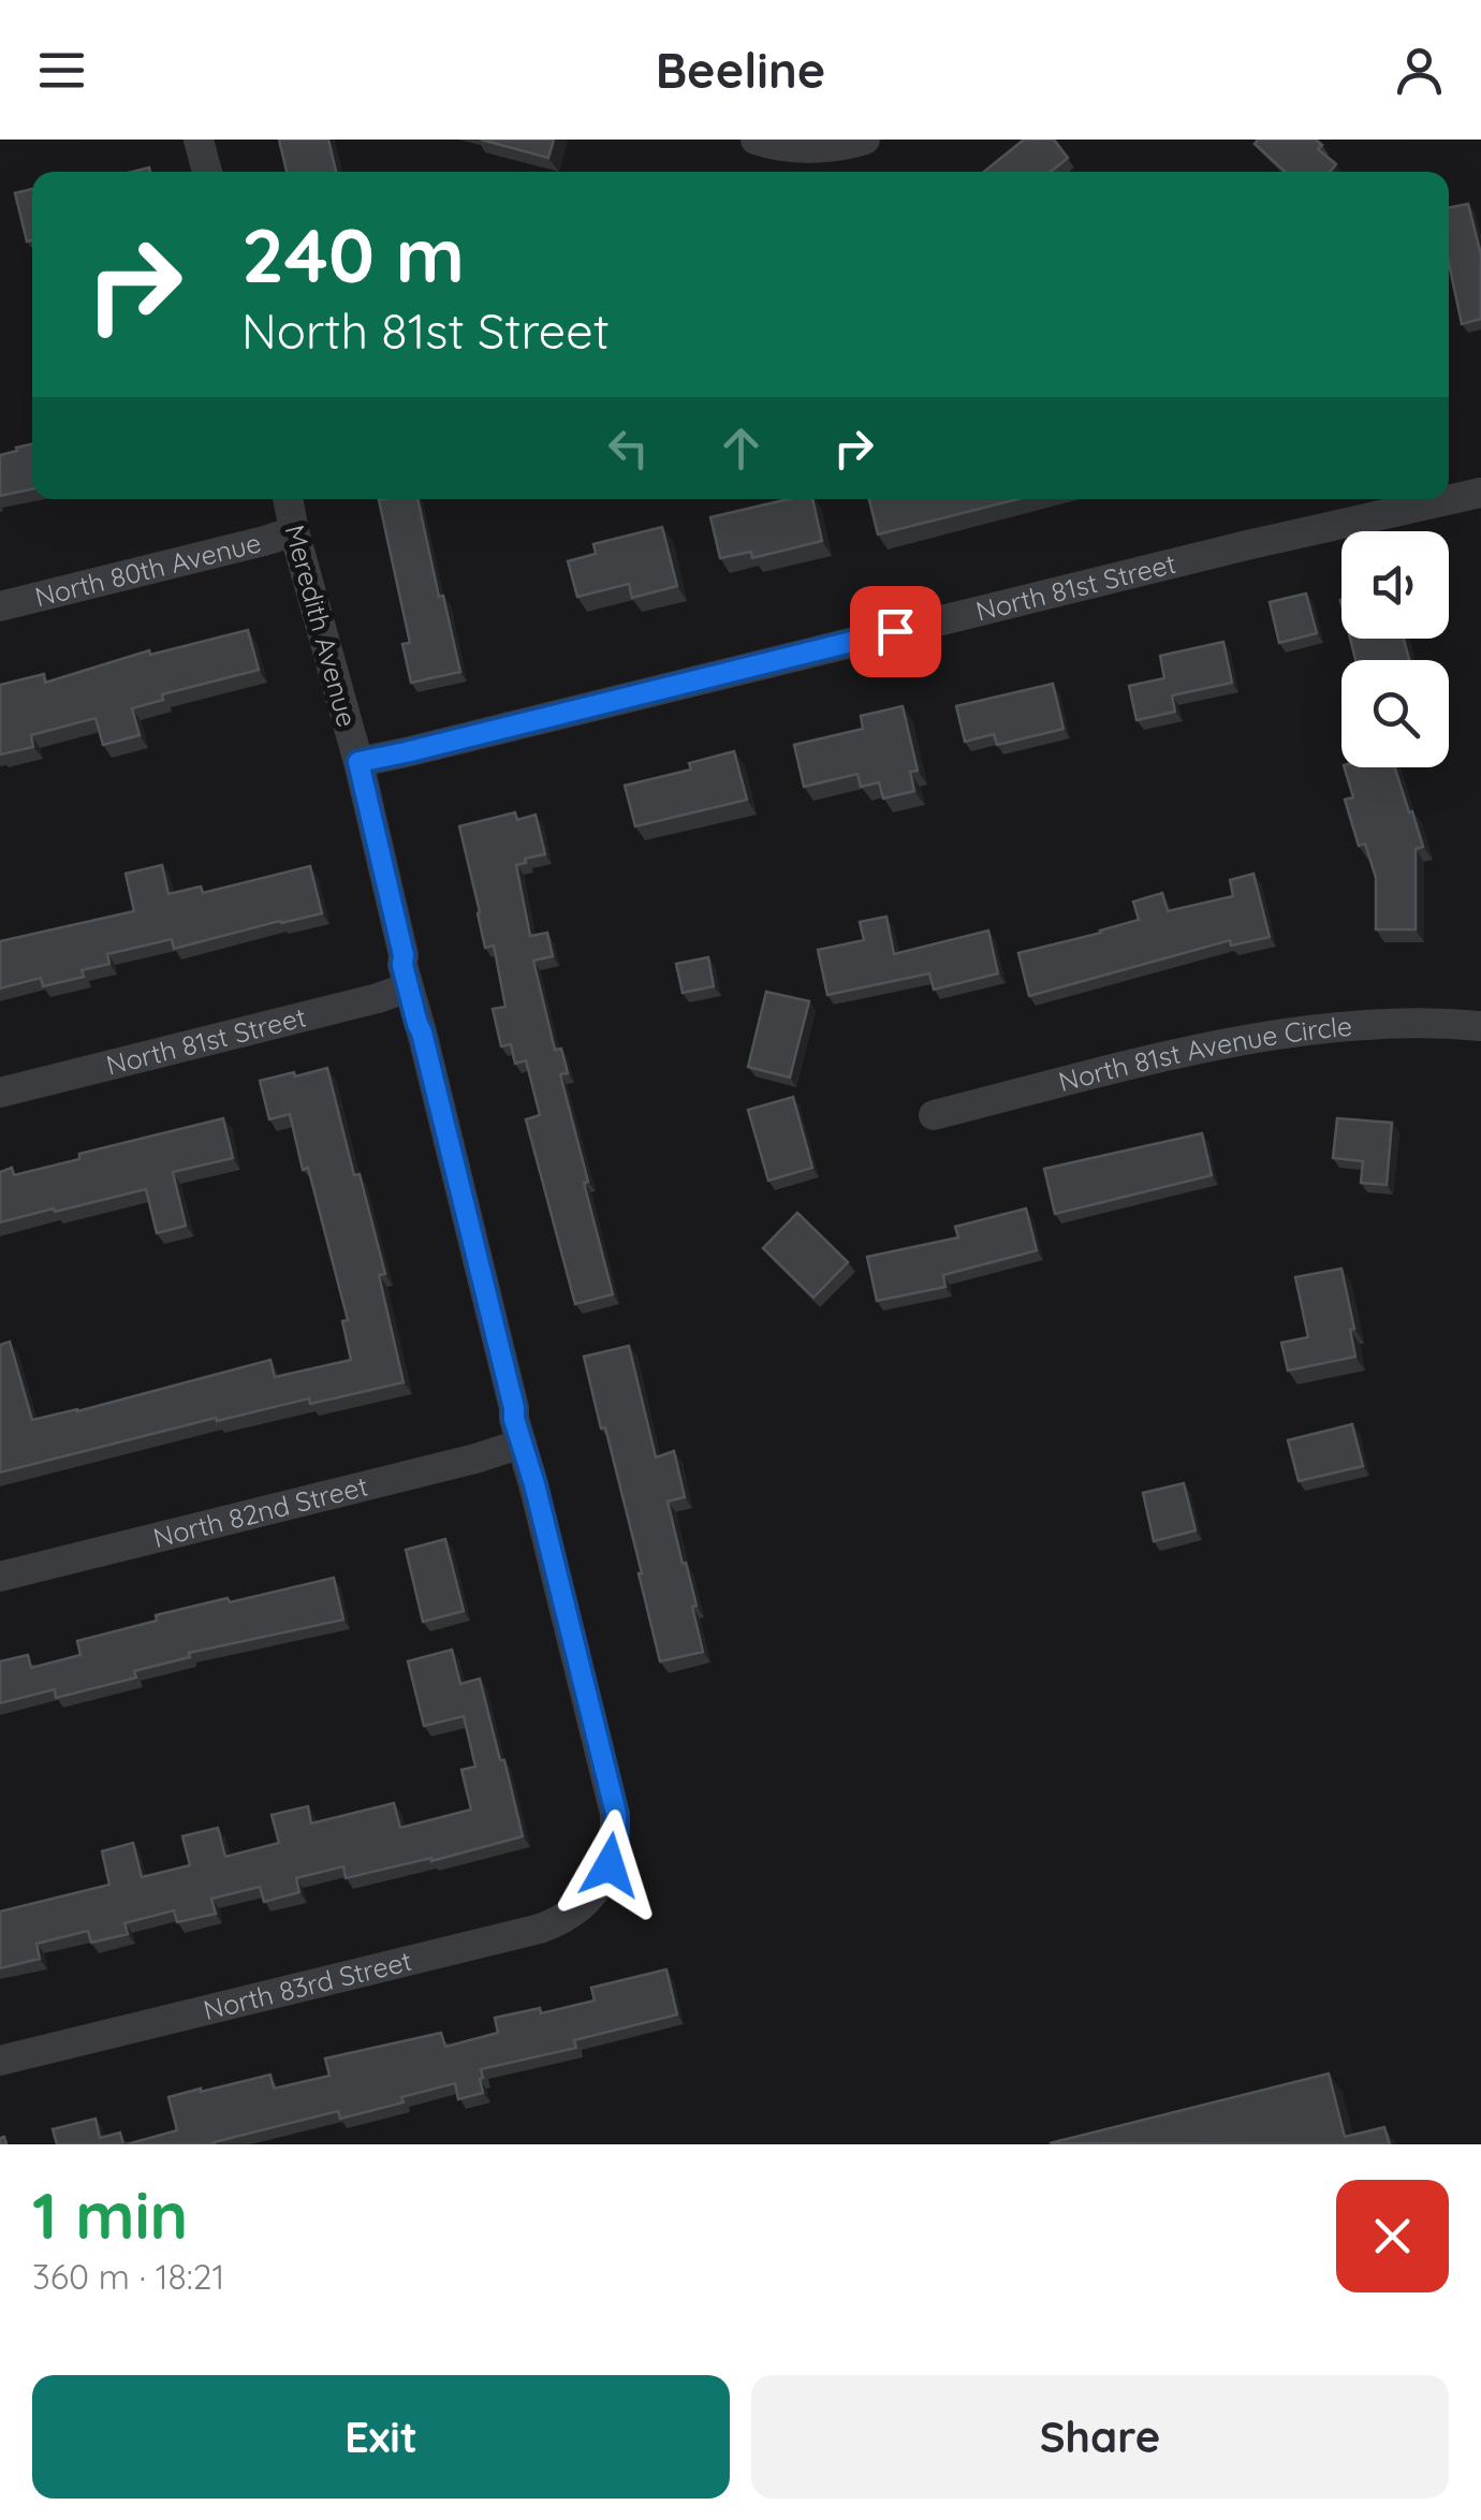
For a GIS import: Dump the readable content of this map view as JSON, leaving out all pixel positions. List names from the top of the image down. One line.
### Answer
{"streets":{"street":["North 80th Avenue","North 81st Street","Meredith Avenue","North 81st Avenue Circle","North 82nd Street","North 83rd Street"]},"crossings":[["North 80th Avenue","Meredith Avenue"],["North 81st Street","Meredith Avenue"],["Meredith Avenue","North 82nd Street"],["Meredith Avenue","North 83rd Street"]],"page":{"header":"Beeline","turn":["240 m","North 81st Street"],"heading":["1 min","360 m · 18:21"],"buttons":["Exit","Share"]}}
